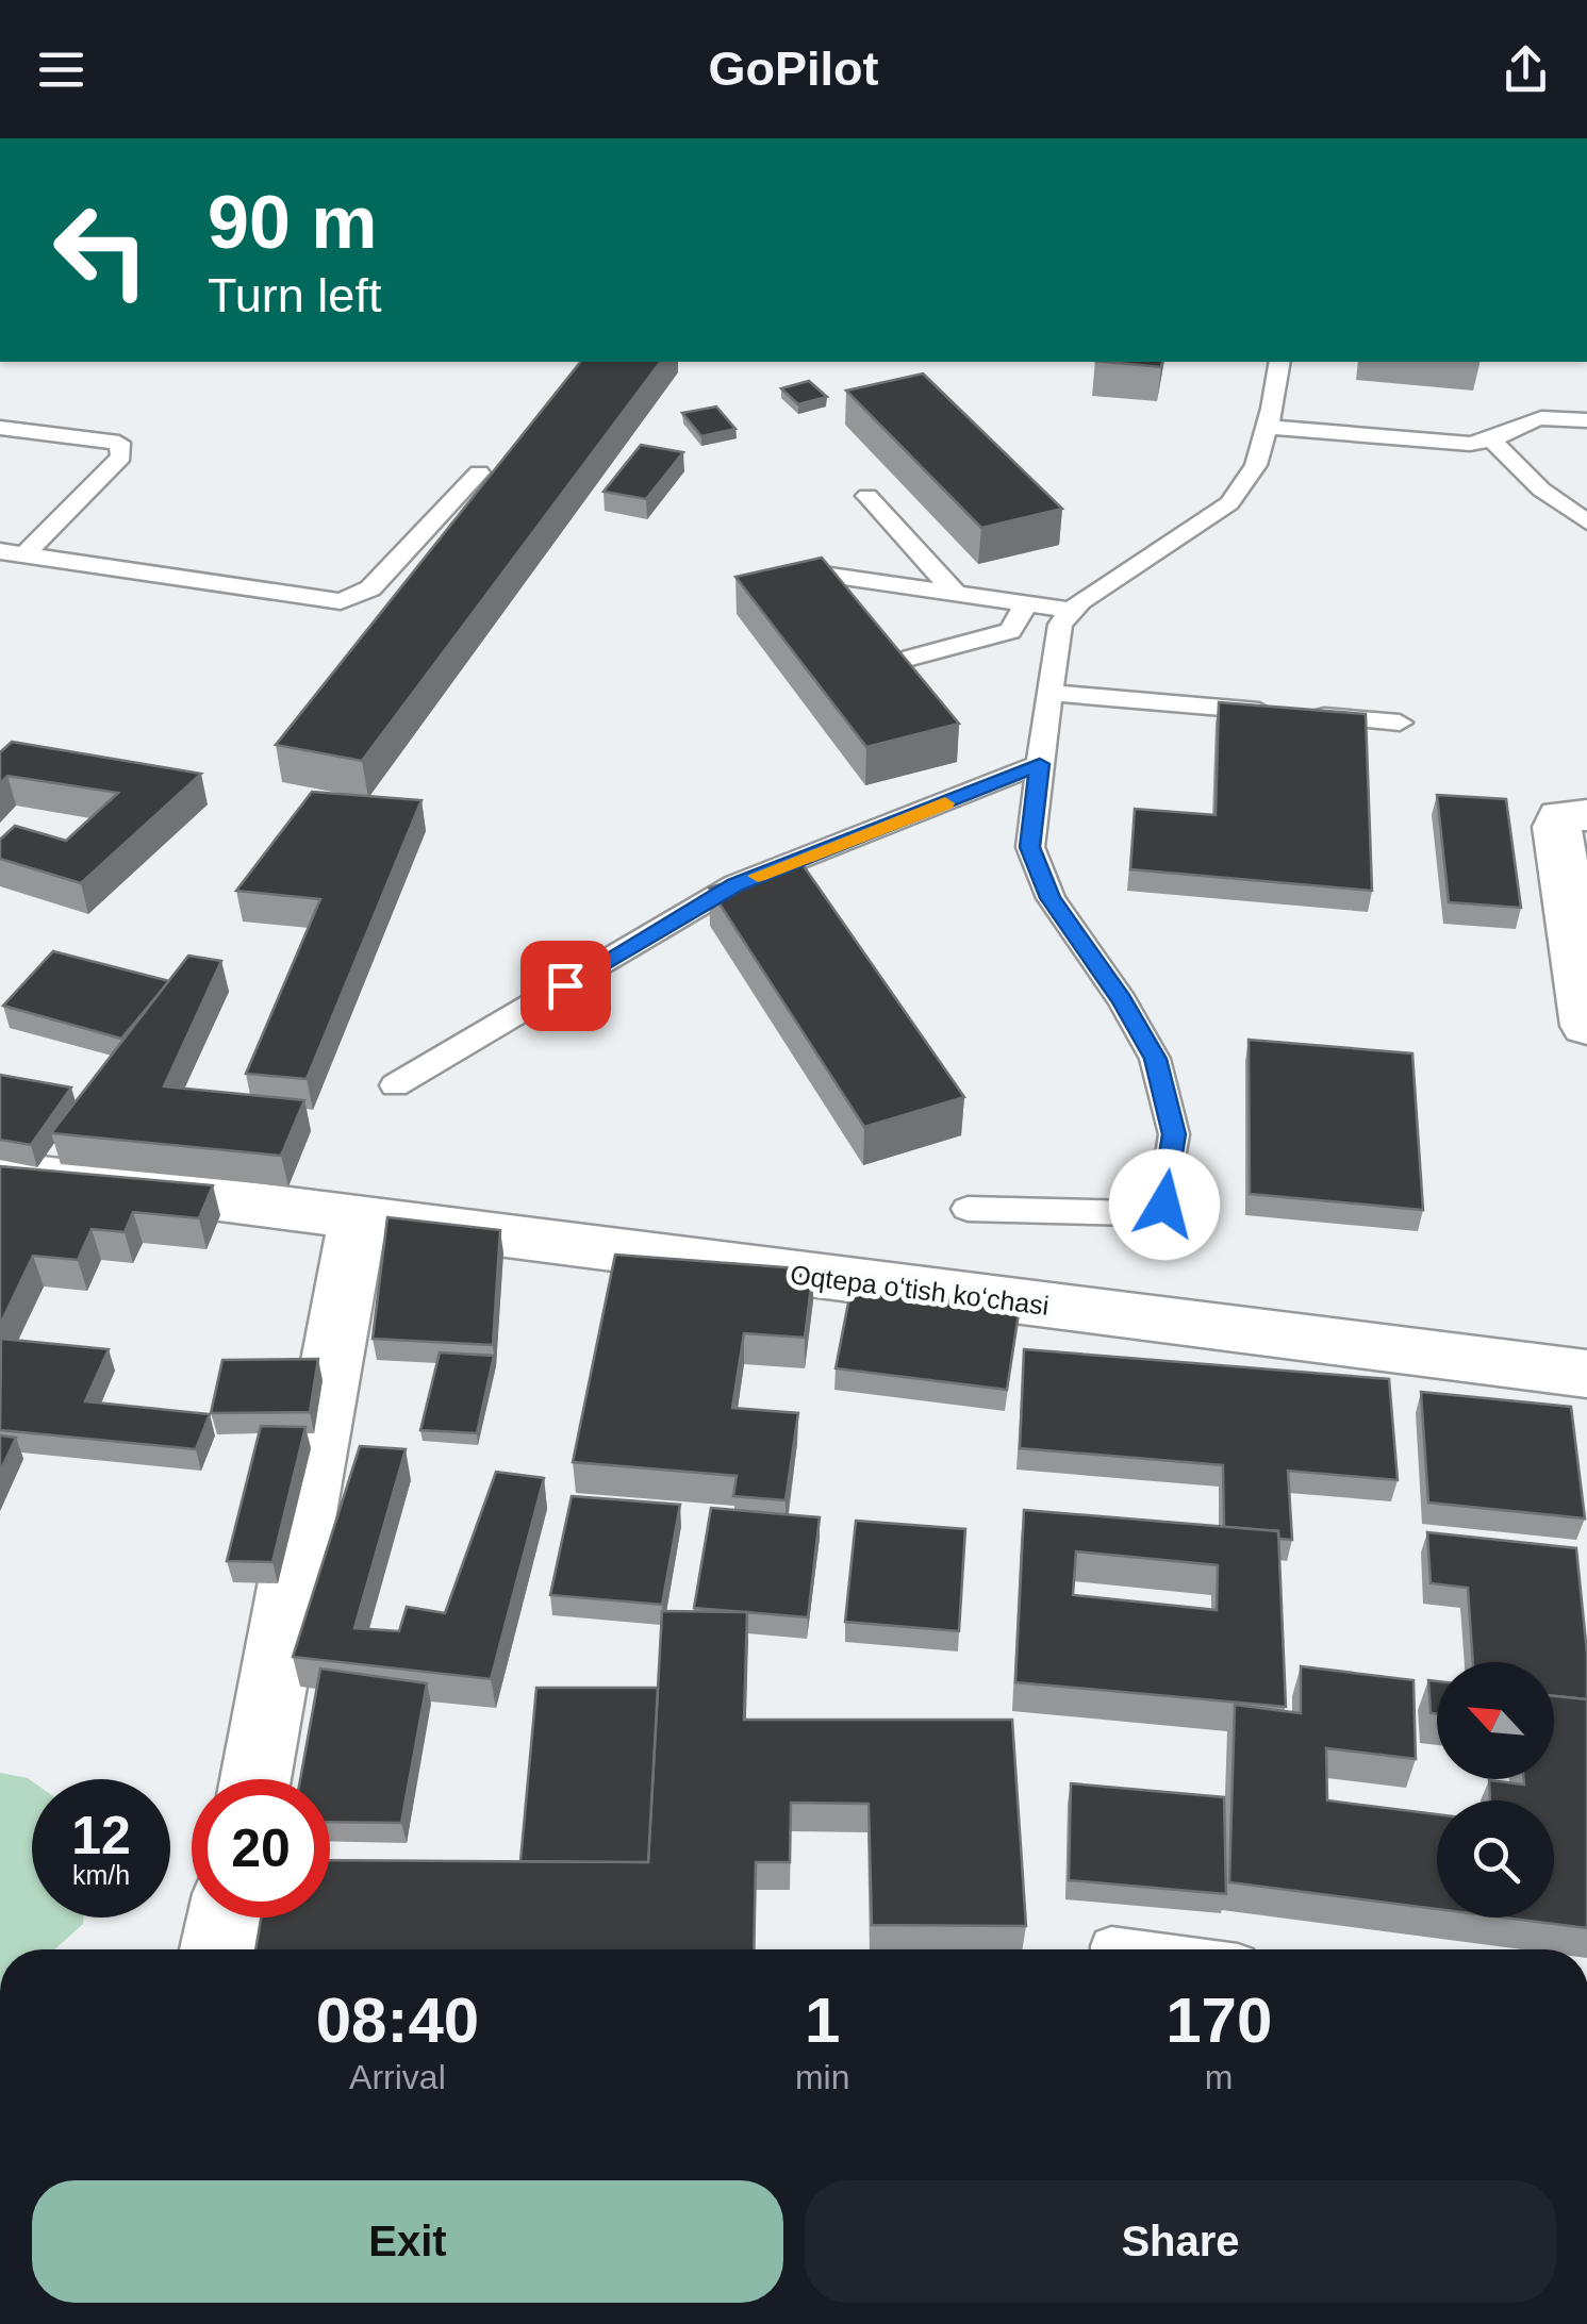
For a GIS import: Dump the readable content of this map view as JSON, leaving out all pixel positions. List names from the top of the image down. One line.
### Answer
{"streets":{"street":["Oqtepa oʻtish koʻchasi"]},"north":"top left","page":{"header":"GoPilot","turn":["90 m","Turn left"],"speed":"12 km/h","limit":"20","eta":["08:40","Arrival","1","min","170","m"],"buttons":["Exit","Share"]}}
